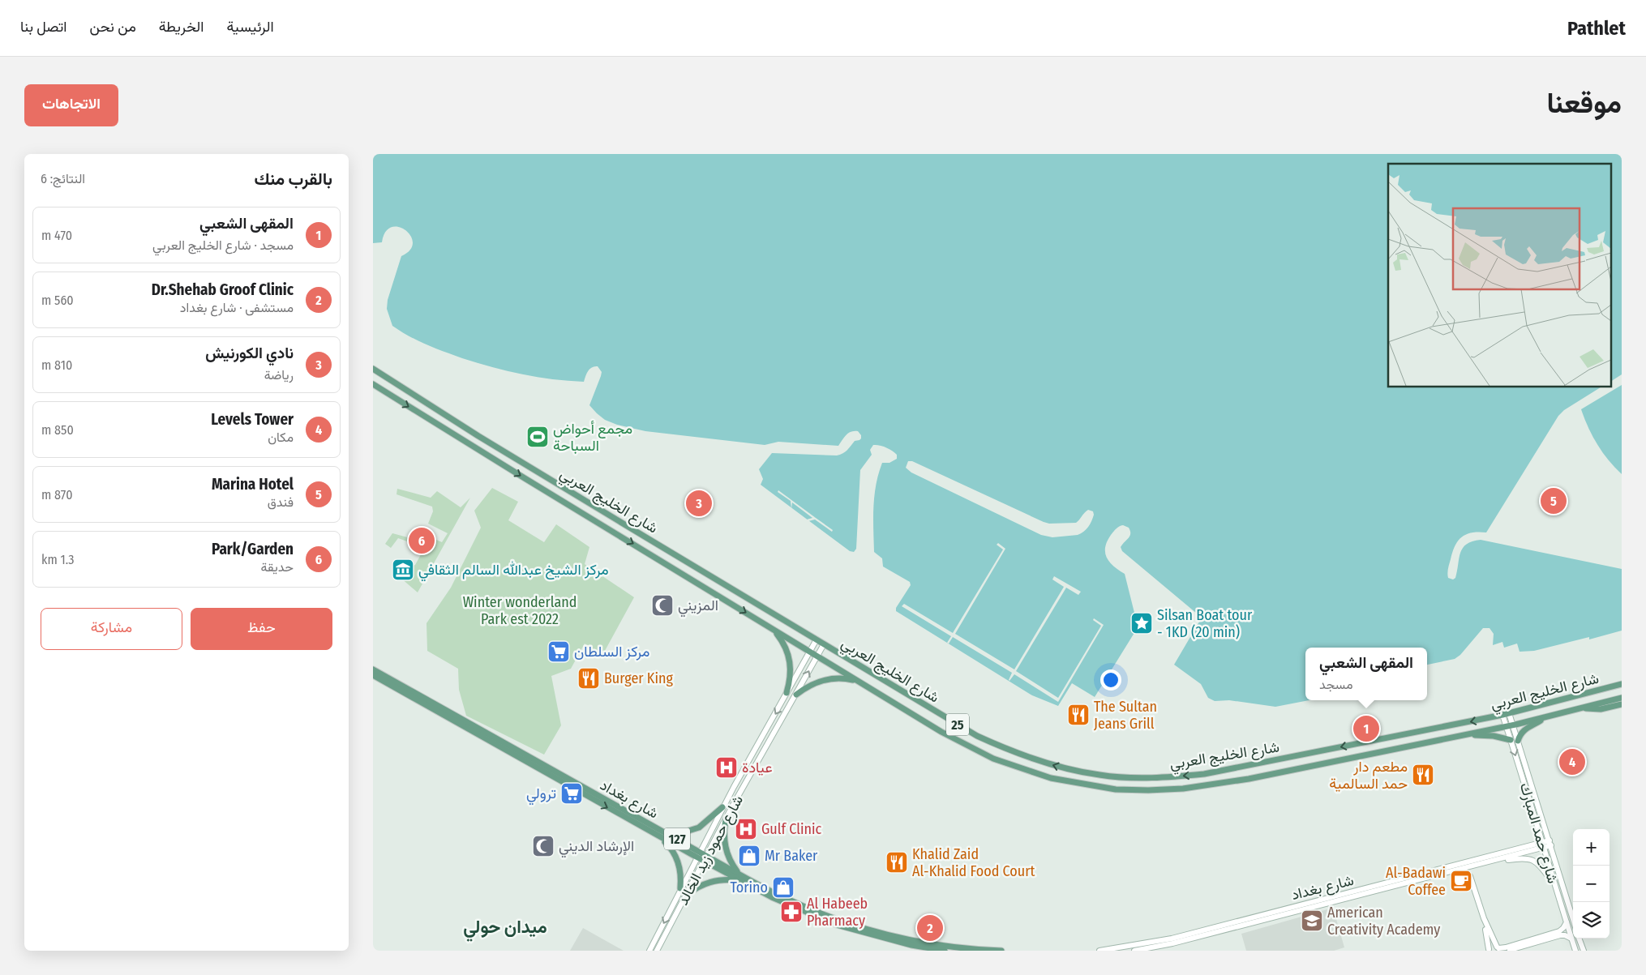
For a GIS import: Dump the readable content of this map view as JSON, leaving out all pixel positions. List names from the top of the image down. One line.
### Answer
{"streets":{"main road":["شارع الخليج العربي","25","شارع بغداد","شارع حمد المبارك","127","شارع حمود زيد الخالد"]},"crossings":[["شارع الخليج العربي","شارع حمد المبارك"],["شارع الخليج العربي","شارع حمود زيد الخالد"],["شارع بغداد","شارع حمد المبارك"],["شارع بغداد","شارع حمود زيد الخالد"]],"districts":["ميدان حولي"],"parks":["Winter wonderland Park est 2022"],"places":{"sports":["مجمع أحواض السباحة"],"museum":["مركز الشيخ عبدالله السالم الثقافي"],"mosque":["المزيني","الإرشاد الديني"],"place":["Silsan Boat tour - 1KD (20 min)"],"supermarket":["مركز السلطان","ترولي"],"restaurant":["Burger King","The Sultan Jeans Grill","مطعم دار حمد السالمية","Khalid Zaid Al-Khalid Food Court"],"hospital":["عيادة","Gulf Clinic"],"shop":["Mr Baker","Torino"],"cafe":["Al-Badawi Coffee"],"pharmacy":["Al Habeeb Pharmacy"],"school or university":["American Creativity Academy"]},"page":{"header":"Pathlet","nav":["الرئيسية","الخريطة","من نحن","اتصل بنا"],"title":"موقعنا","buttons":["الاتجاهات",["حفظ","مشاركة"]],"heading":["بالقرب منك","النتائج: 6"],"list":[{"mark":"1","name":"المقهى الشعبي","note":"مسجد · شارع الخليج العربي","value":"470 m"},{"mark":"2","name":"Dr.Shehab Groof Clinic","note":"مستشفى · شارع بغداد","value":"560 m"},{"mark":"3","name":"نادي الكورنيش","note":"رياضة","value":"810 m"},{"mark":"4","name":"Levels Tower","note":"مكان","value":"850 m"},{"mark":"5","name":"Marina Hotel","note":"فندق","value":"870 m"},{"mark":"6","name":"Park/Garden","note":"حديقة","value":"1.3 km"}],"pins":["5","3","6","1","4","2"],"popup":["المقهى الشعبي","مسجد"],"map_buttons":["+","−"]}}
